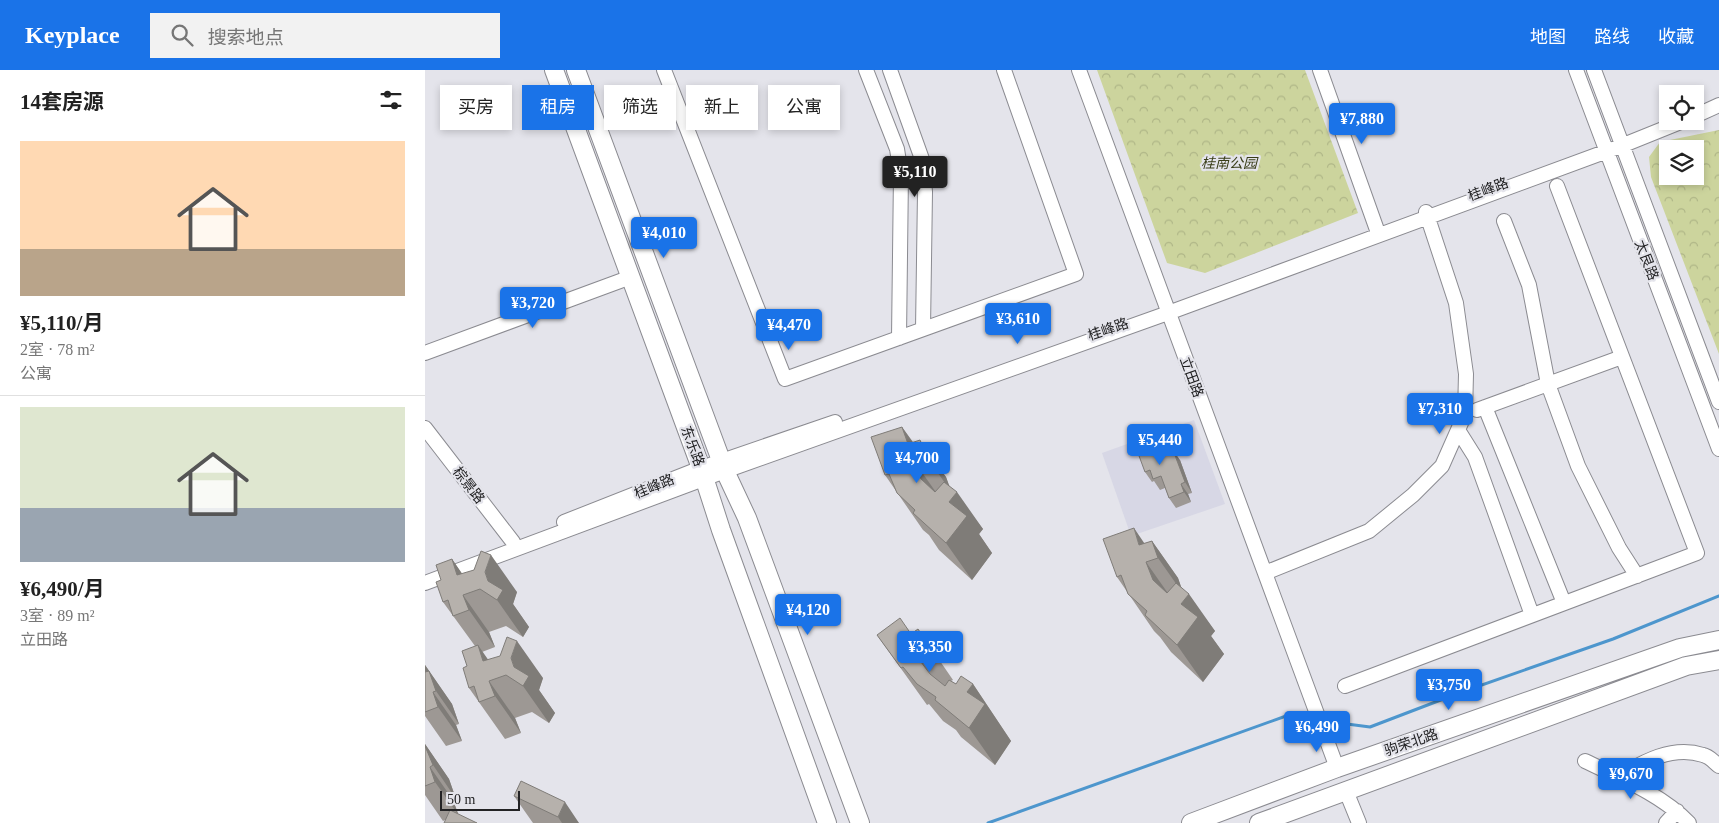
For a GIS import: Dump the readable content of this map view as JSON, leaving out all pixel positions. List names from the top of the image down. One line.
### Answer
{"streets":{"main road":["东乐路","驹荣北路"],"street":["桂峰路","太艮路","立田路","棕景路"]},"crossings":[["桂峰路","太艮路"],["桂峰路","立田路"],["桂峰路","东乐路"],["桂峰路","棕景路"],["立田路","驹荣北路"]],"parks":["桂南公园"],"scale_bar":"50 m","page":{"header":"Keyplace","search":"搜索地点","nav":["地图","路线","收藏"],"heading":"14套房源","chip":["买房","租房","筛选","新上","公寓"],"price":["¥7,880","¥5,110","¥4,010","¥3,720","¥3,610","¥4,470","¥7,310","¥5,440","¥4,700","¥4,120","¥3,350","¥3,750","¥6,490","¥9,670"],"list":[{"name":"¥5,110/月","note":"2室 · 78 m² · 公寓"},{"name":"¥6,490/月","note":"3室 · 89 m² · 立田路"}],"scale":"50 m"}}
